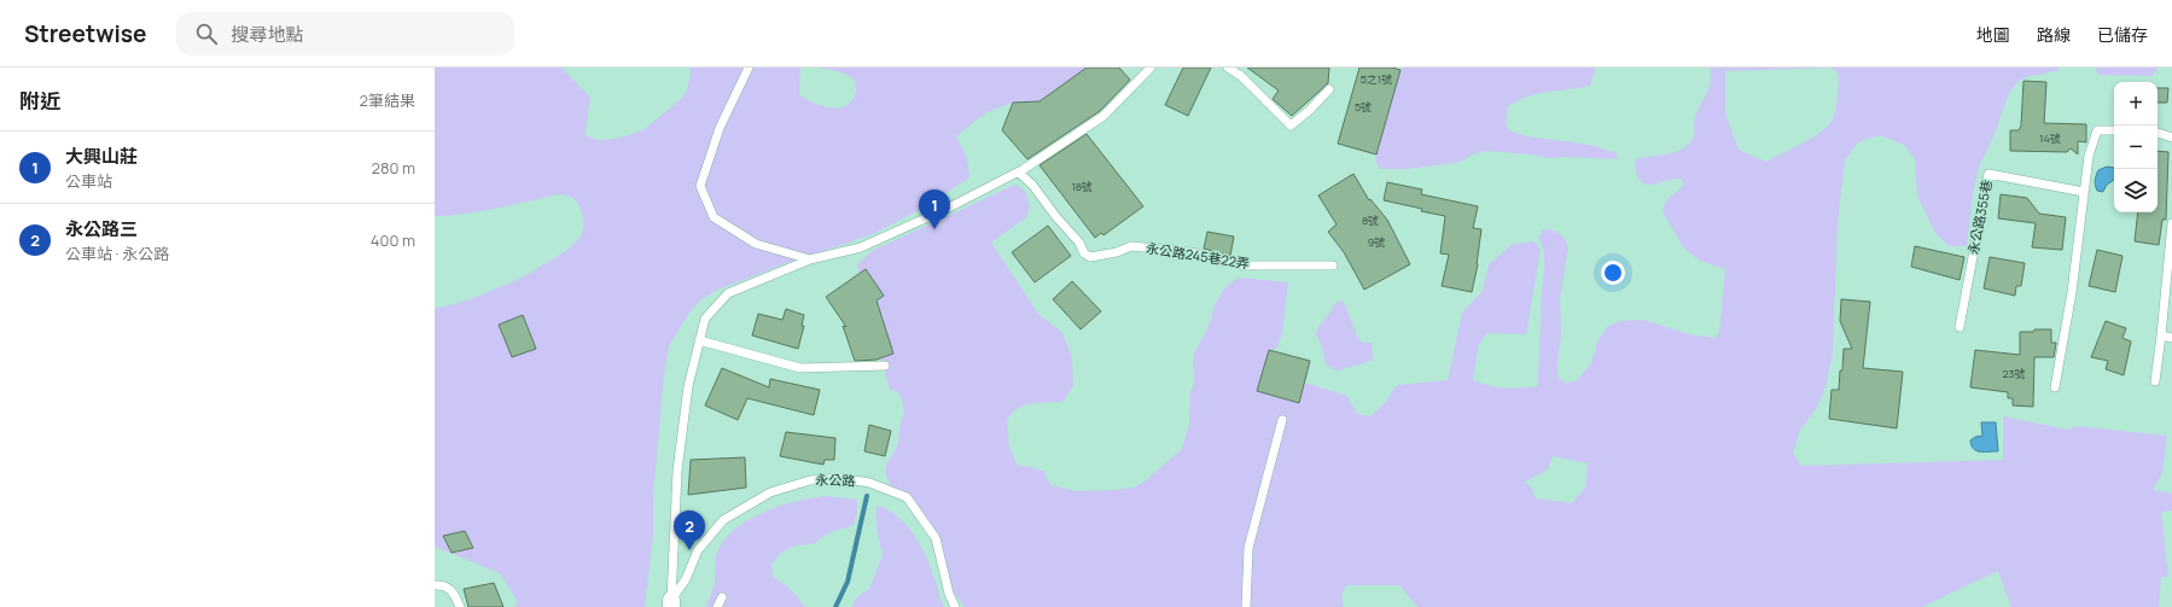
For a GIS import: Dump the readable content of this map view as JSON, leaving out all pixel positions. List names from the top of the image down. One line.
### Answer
{"streets":{"lane":["永公路355巷","永公路245巷22弄","永公路"]},"house_numbers":["5之1號","5號","14號","18號","8號","9號","23號"],"page":{"header":"Streetwise","search":"搜尋地點","nav":["地圖","路線","已儲存"],"heading":["附近","2筆結果"],"map_buttons":["+","−"],"list":[{"mark":"1","name":"大興山莊","note":"公車站","value":"280 m"},{"mark":"2","name":"永公路三","note":"公車站 · 永公路","value":"400 m"}],"pins":["1","2"]}}
